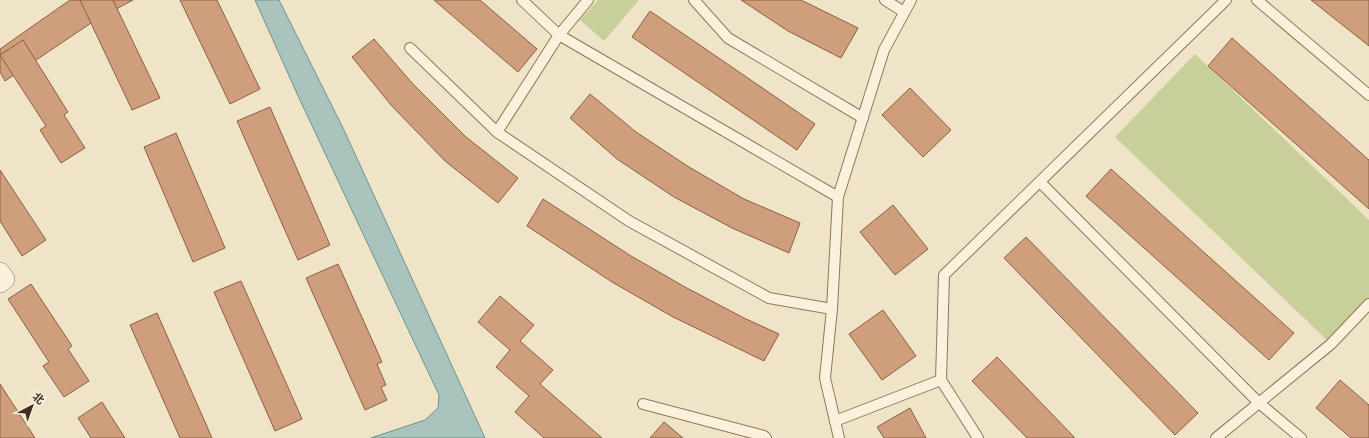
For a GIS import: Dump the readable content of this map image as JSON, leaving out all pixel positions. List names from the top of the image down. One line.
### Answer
{"north":"top right"}
